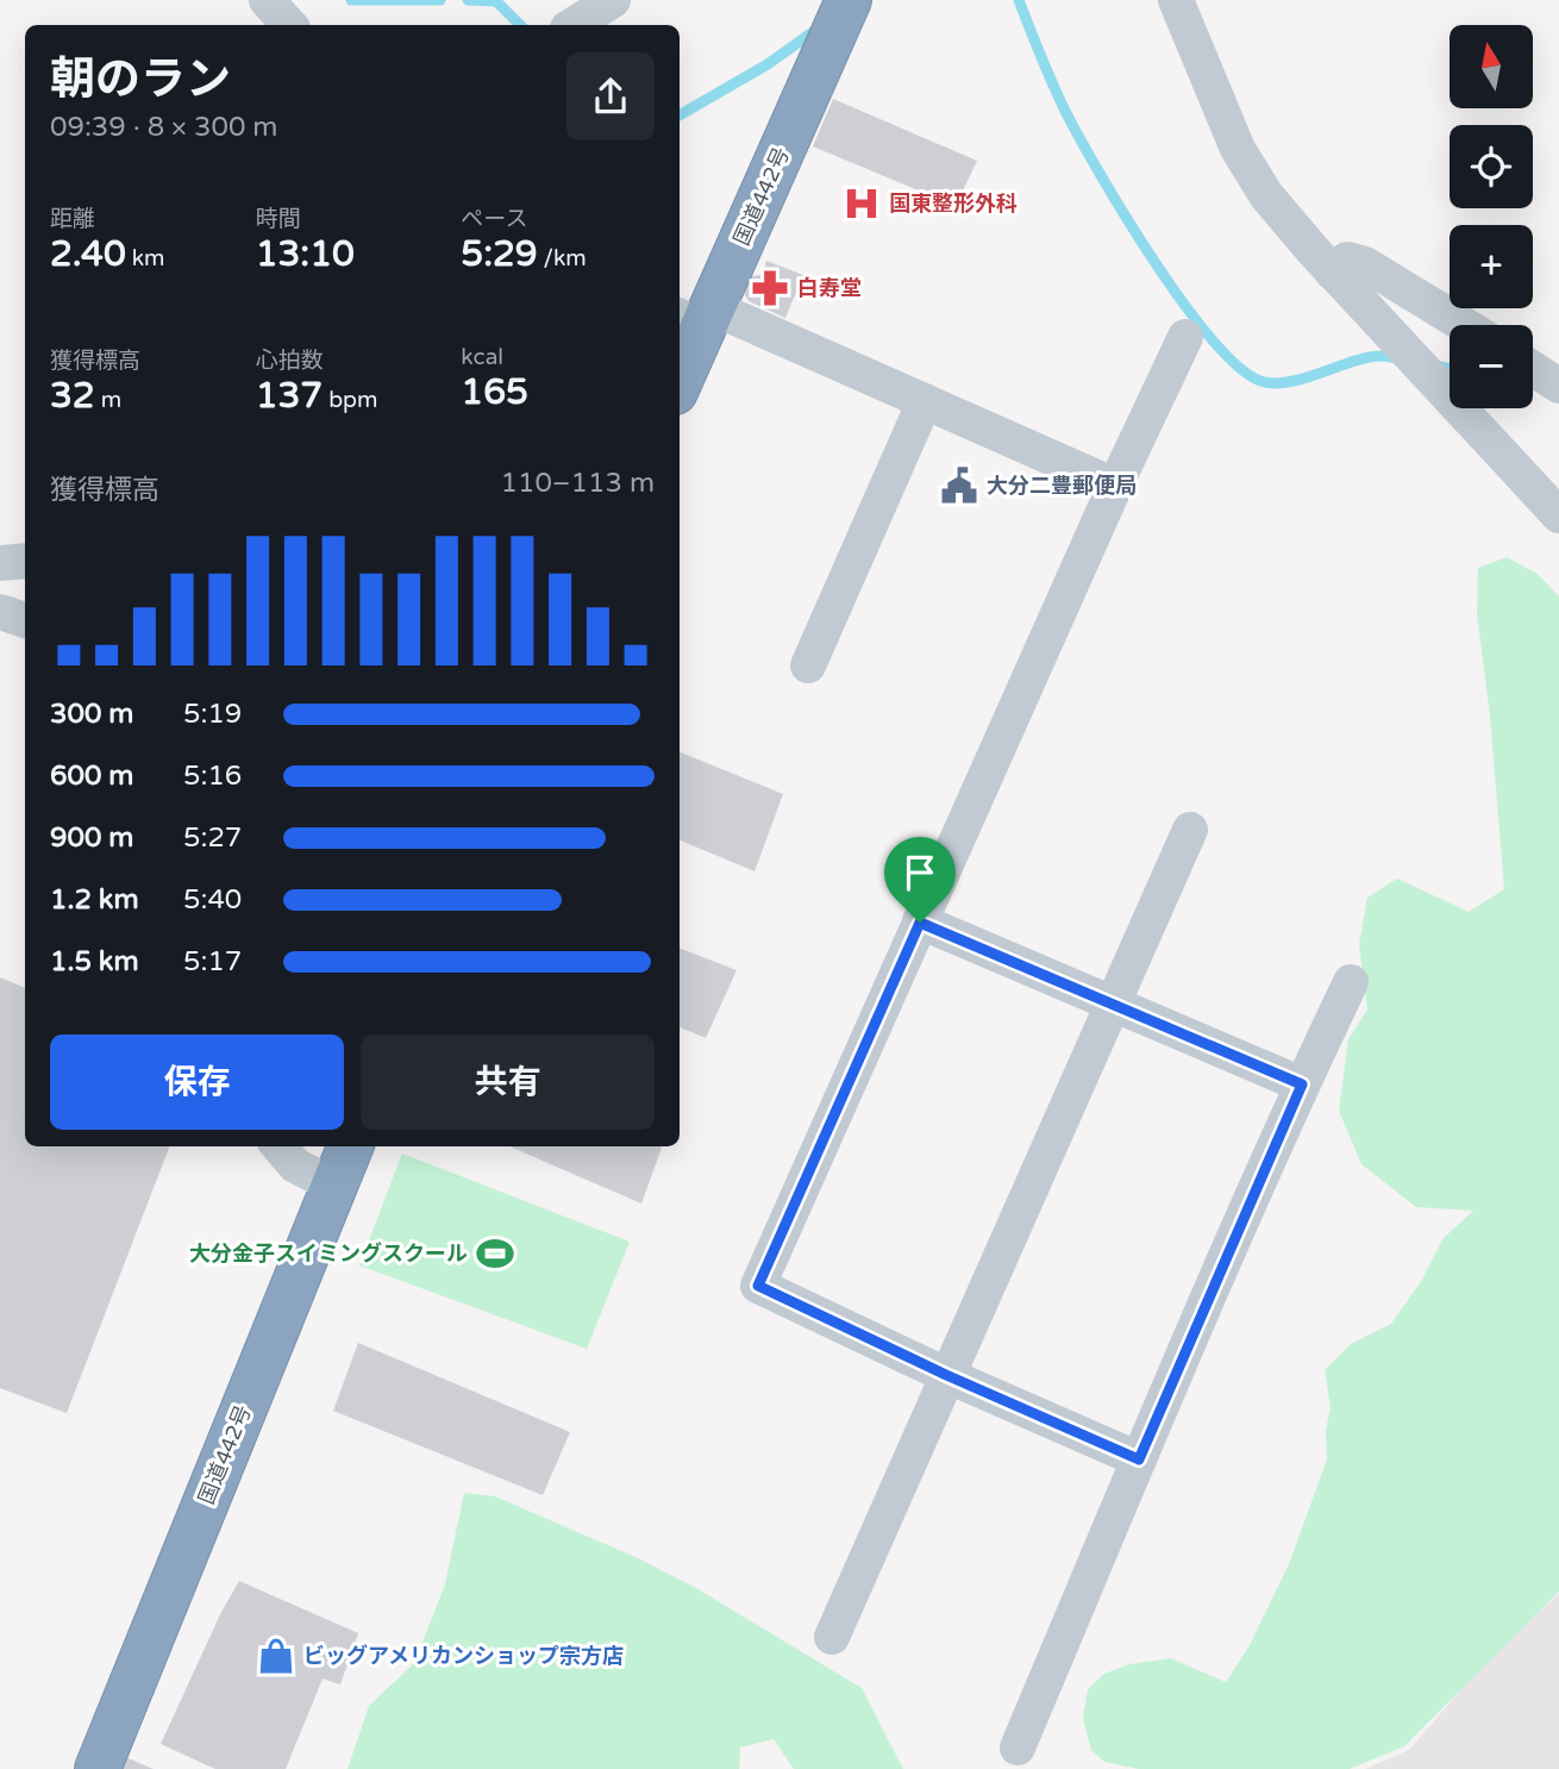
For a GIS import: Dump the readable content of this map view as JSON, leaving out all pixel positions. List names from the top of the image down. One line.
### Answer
{"streets":{"highway":["国道442号"]},"places":{"hospital":["国東整形外科"],"pharmacy":["白寿堂"],"public building":["大分二豊郵便局"],"sports":["大分金子スイミングスクール"],"shop":["ビッグアメリカンショップ宗方店"]},"north":"top","page":{"map_buttons":["+","−"],"heading":["朝のラン","09:39 · 8 × 300 m"],"stats":[["距離","2.40 km"],["時間","13:10"],["ペース","5:29 /km"],["獲得標高","32 m"],["心拍数","137 bpm"],["kcal","165"]],"chart":["獲得標高","110–113 m"],"list":[{"name":"300 m","note":"5:19"},{"name":"600 m","note":"5:16"},{"name":"900 m","note":"5:27"},{"name":"1.2 km","note":"5:40"},{"name":"1.5 km","note":"5:17"}],"buttons":["保存","共有"]}}
